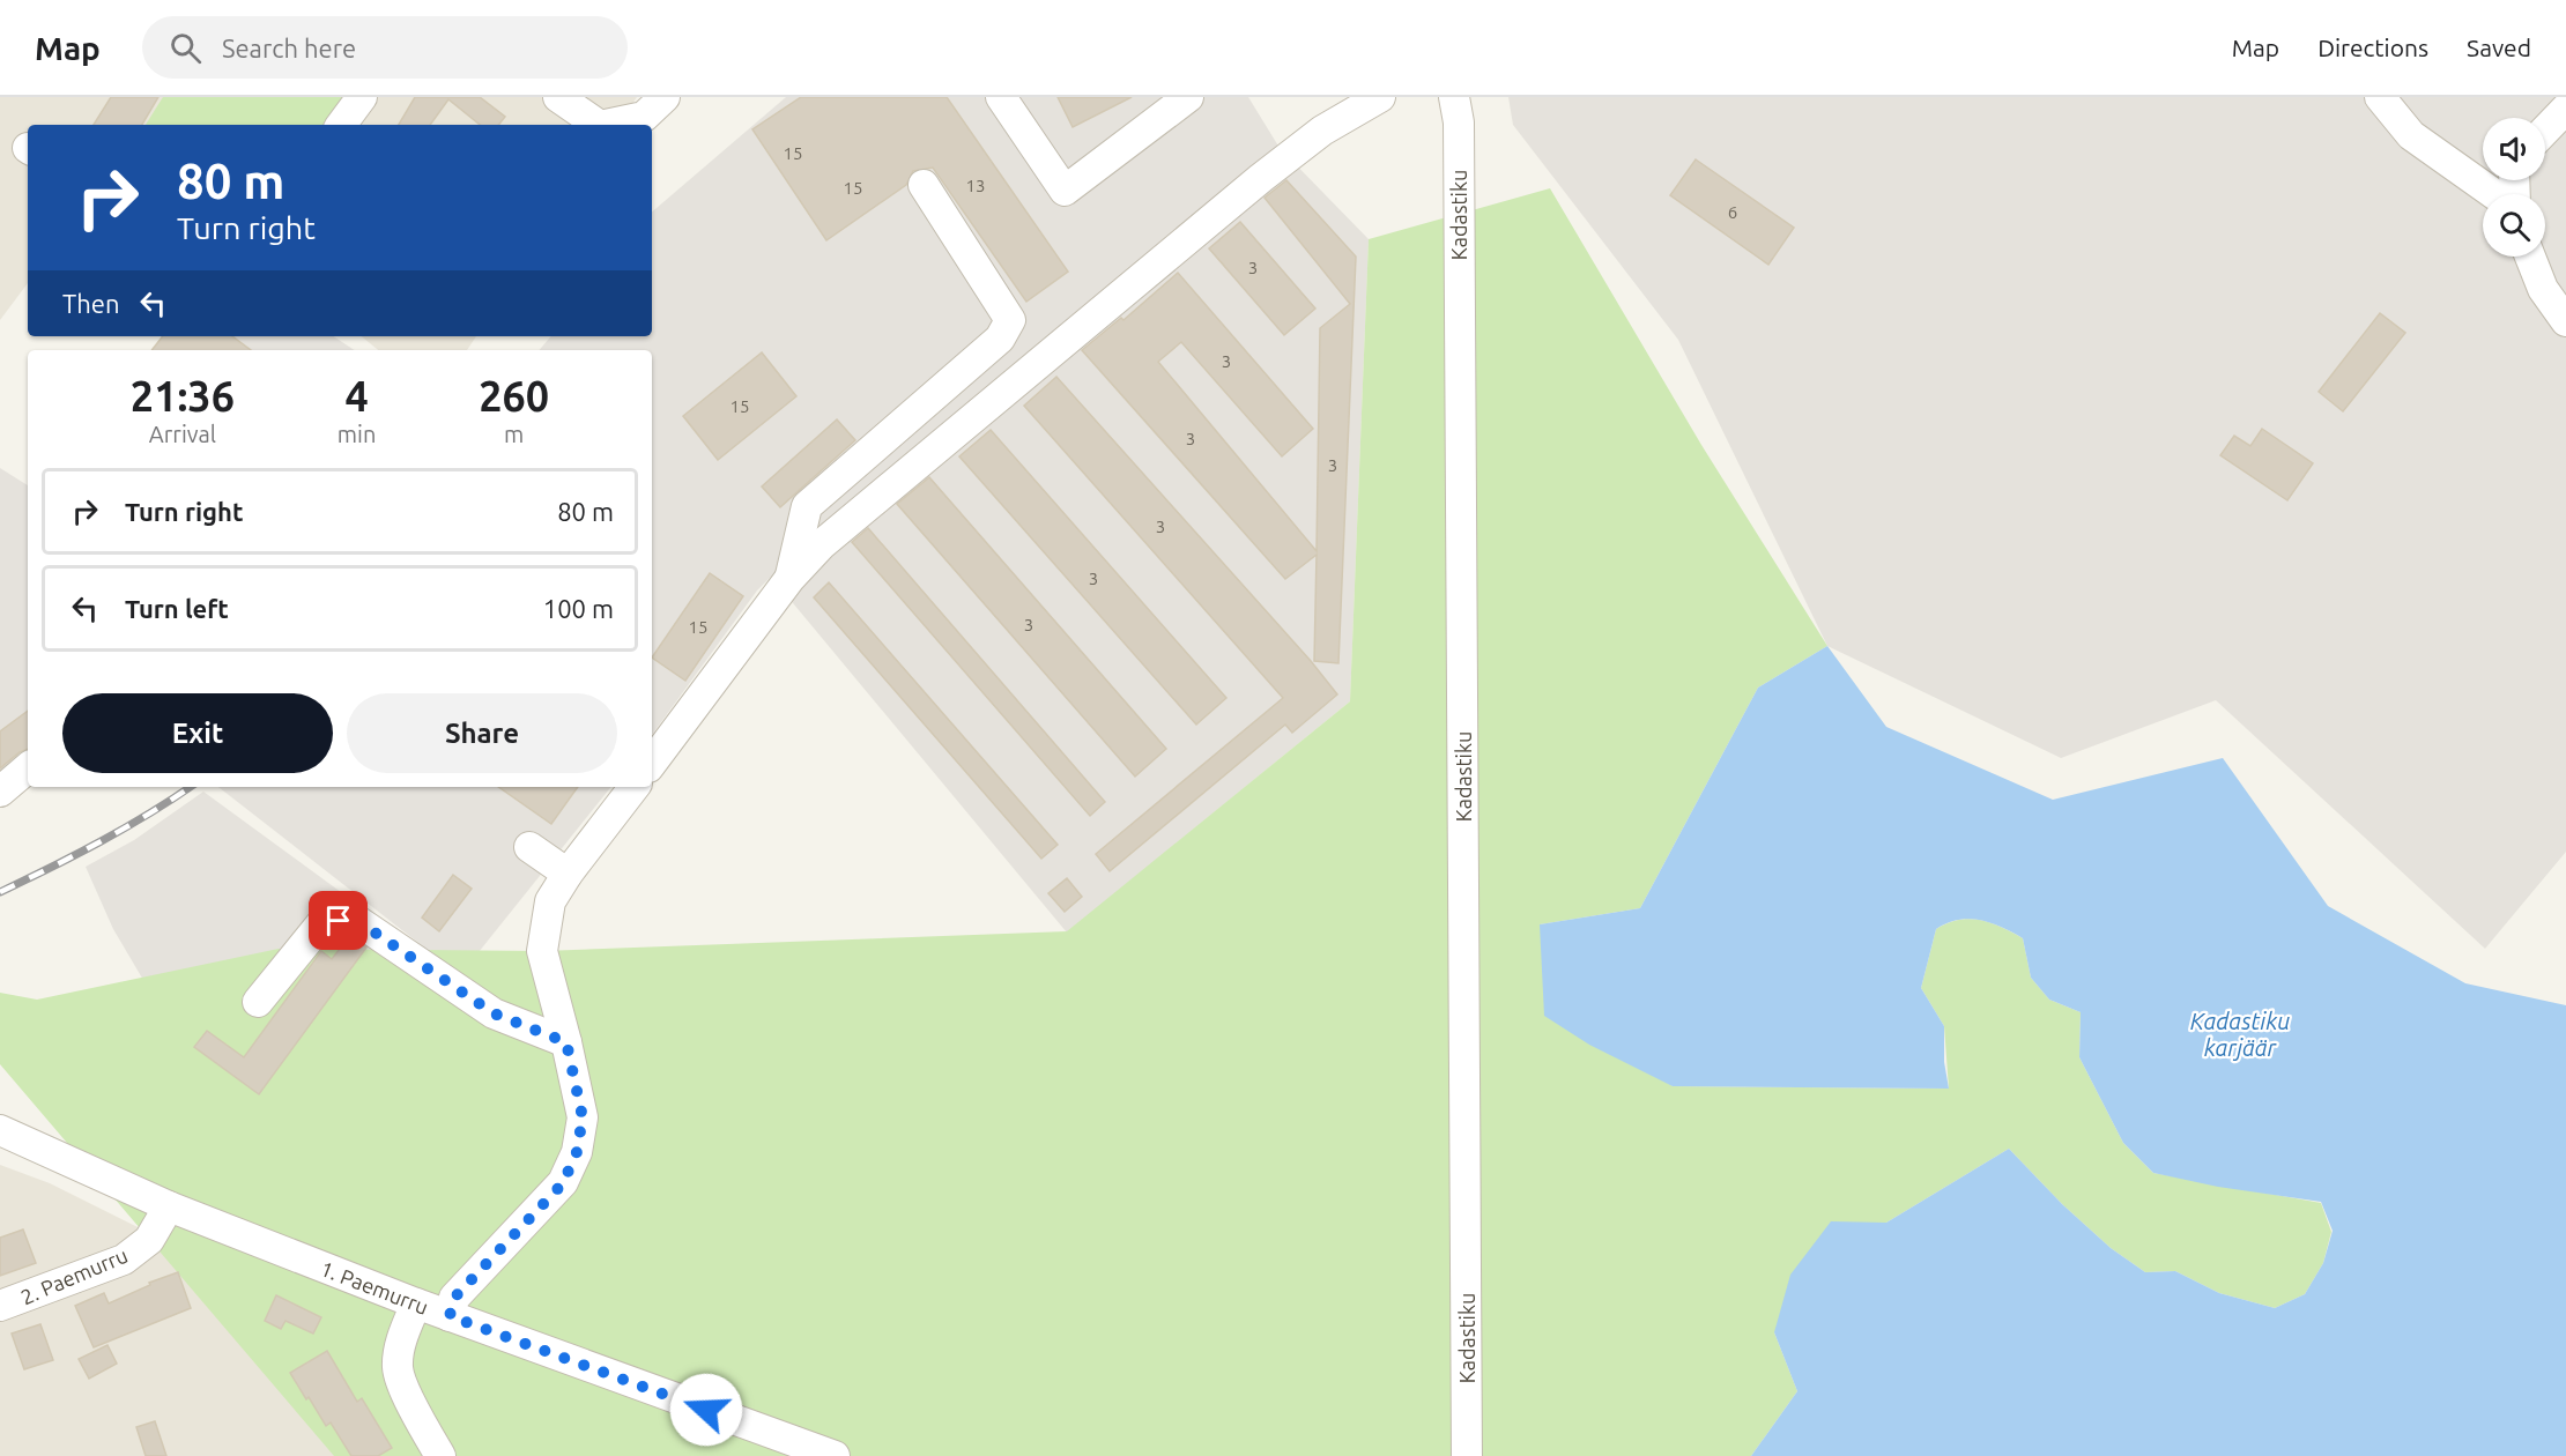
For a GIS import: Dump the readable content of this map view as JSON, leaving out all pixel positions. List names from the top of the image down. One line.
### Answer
{"streets":{"street":["Kadastiku","2. Paemurru","1. Paemurru"]},"crossings":[["2. Paemurru","1. Paemurru"]],"water":["Kadastiku karjäär"],"house_numbers":["15","13","15","6","3","3","15","3","3","3","3","3","15"],"page":{"header":"Map","search":"Search here","nav":["Map","Directions","Saved"],"turn":["80 m","Turn right"],"then":"Then","eta":["21:36","Arrival","4","min","260","m"],"list":[{"name":"Turn right","value":"80 m"},{"name":"Turn left","value":"100 m"}],"buttons":["Exit","Share"]}}
